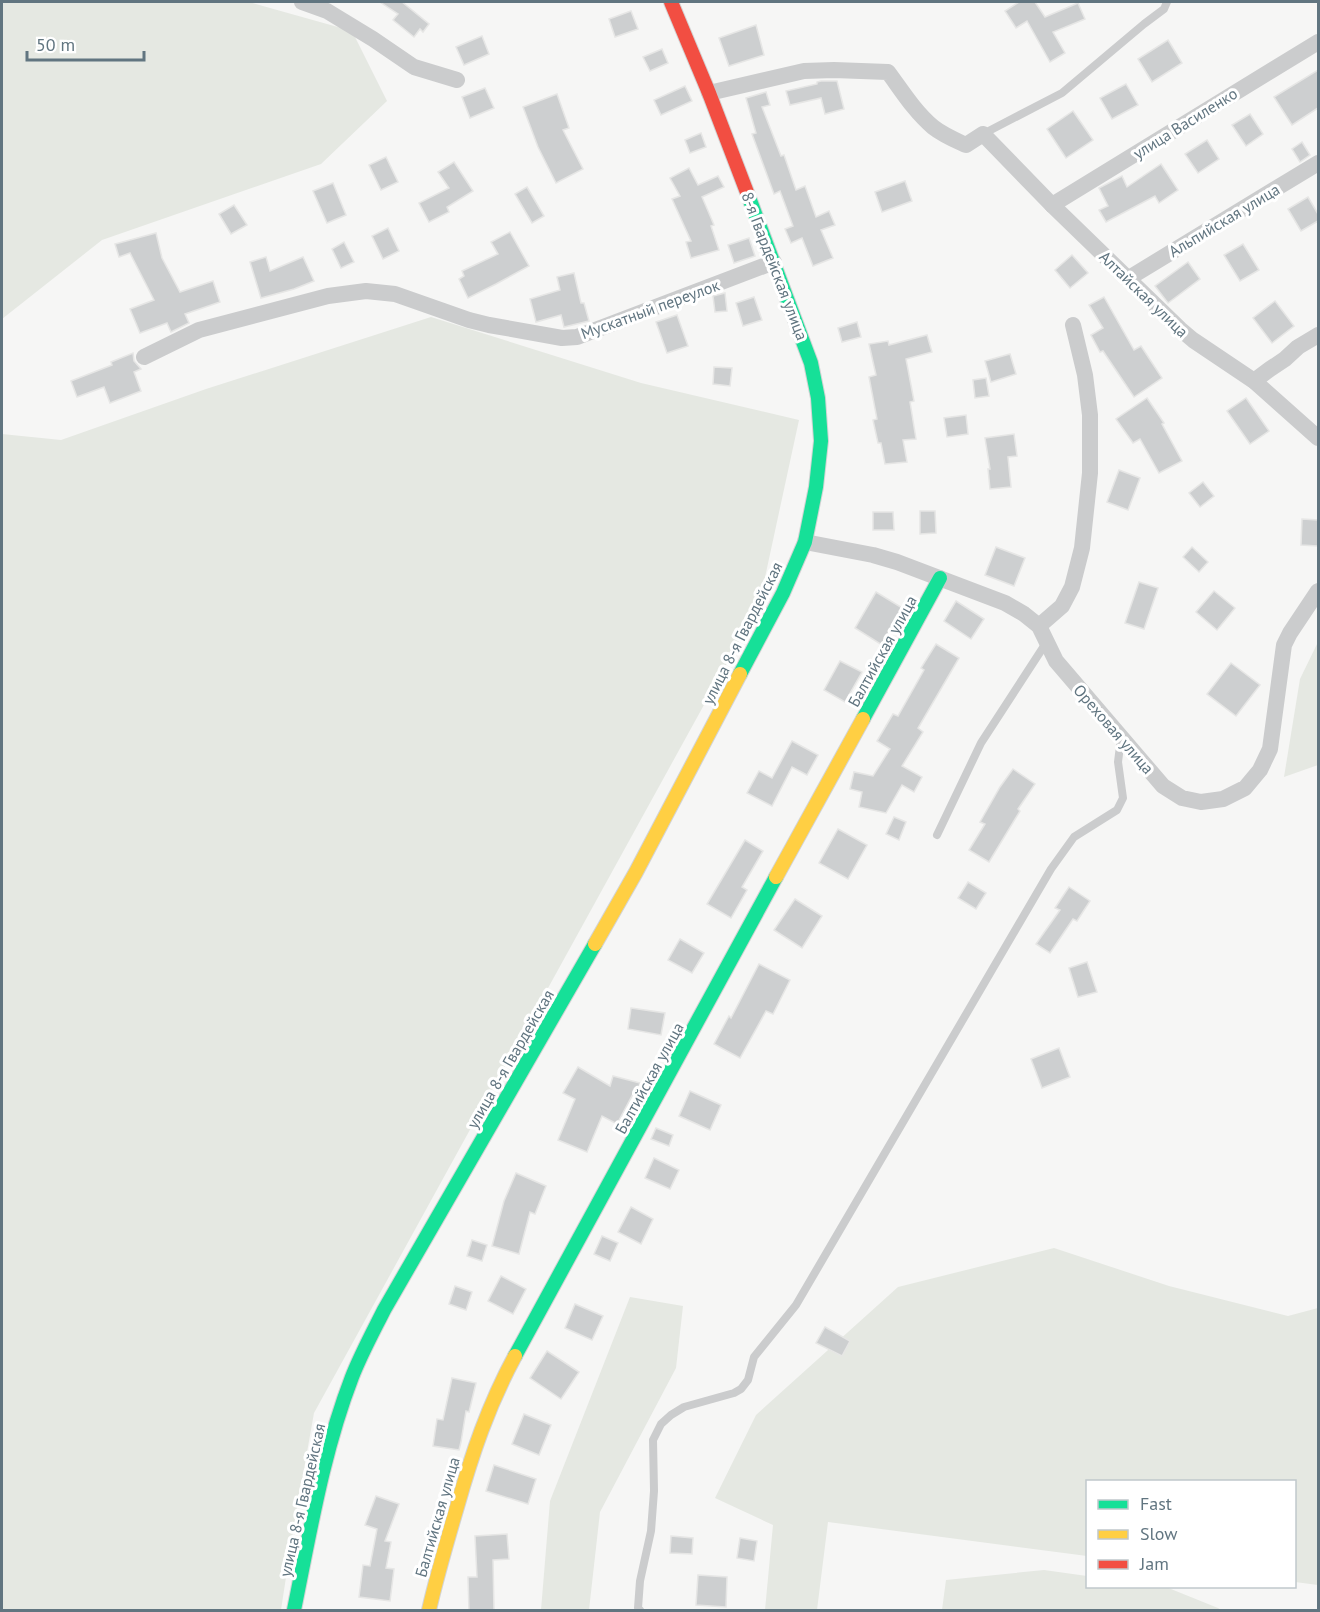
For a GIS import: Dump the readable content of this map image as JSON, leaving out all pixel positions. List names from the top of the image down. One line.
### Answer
{"streets":{"street":["улица Василенко","Альпийская улица","8-я Гвардейская улица","Алтайская улица","Мускатный переулок","улица 8-я Гвардейская","Балтийская улица","Ореховая улица"]},"crossings":[["улица Василенко","Алтайская улица"],["Альпийская улица","Алтайская улица"],["8-я Гвардейская улица","Мускатный переулок"],["8-я Гвардейская улица","улица 8-я Гвардейская"]],"legend":["Fast","Slow","Jam"],"scale_bar":"50 m"}
